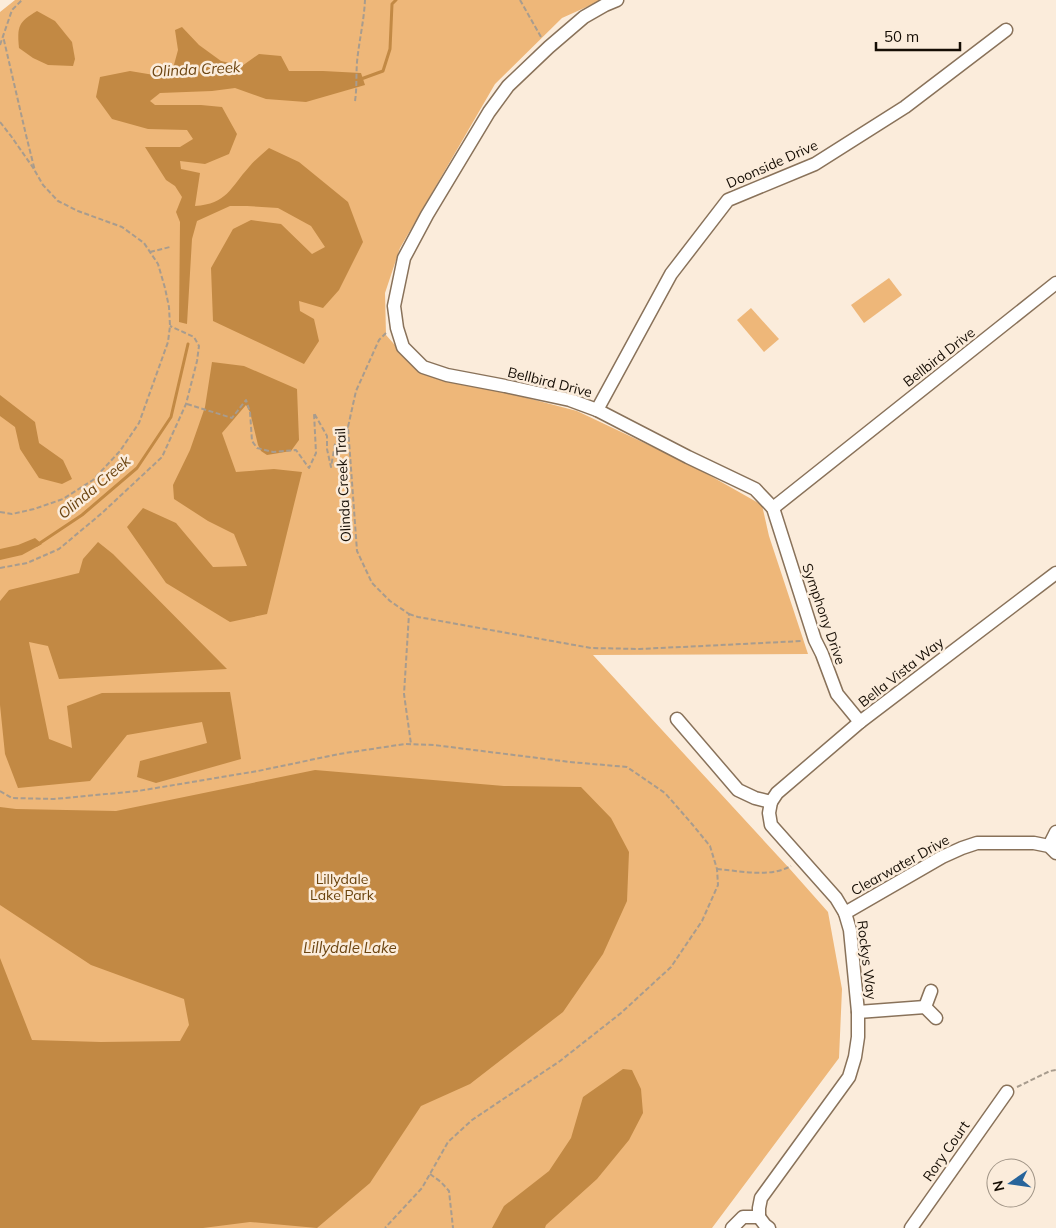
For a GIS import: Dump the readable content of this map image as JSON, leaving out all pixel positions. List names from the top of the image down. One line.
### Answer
{"streets":{"street":["Doonside Drive","Bellbird Drive","Symphony Drive","Bella Vista Way","Clearwater Drive","Rockys Way","Rory Court"],"path":["Olinda Creek Trail"]},"crossings":[["Doonside Drive","Bellbird Drive"],["Bellbird Drive","Symphony Drive"],["Symphony Drive","Bella Vista Way"],["Bella Vista Way","Rockys Way"],["Clearwater Drive","Rockys Way"]],"water":["Olinda Creek","Lillydale Lake"],"parks":["Lillydale Lake Park"],"scale_bar":"50 m","north":"left"}
